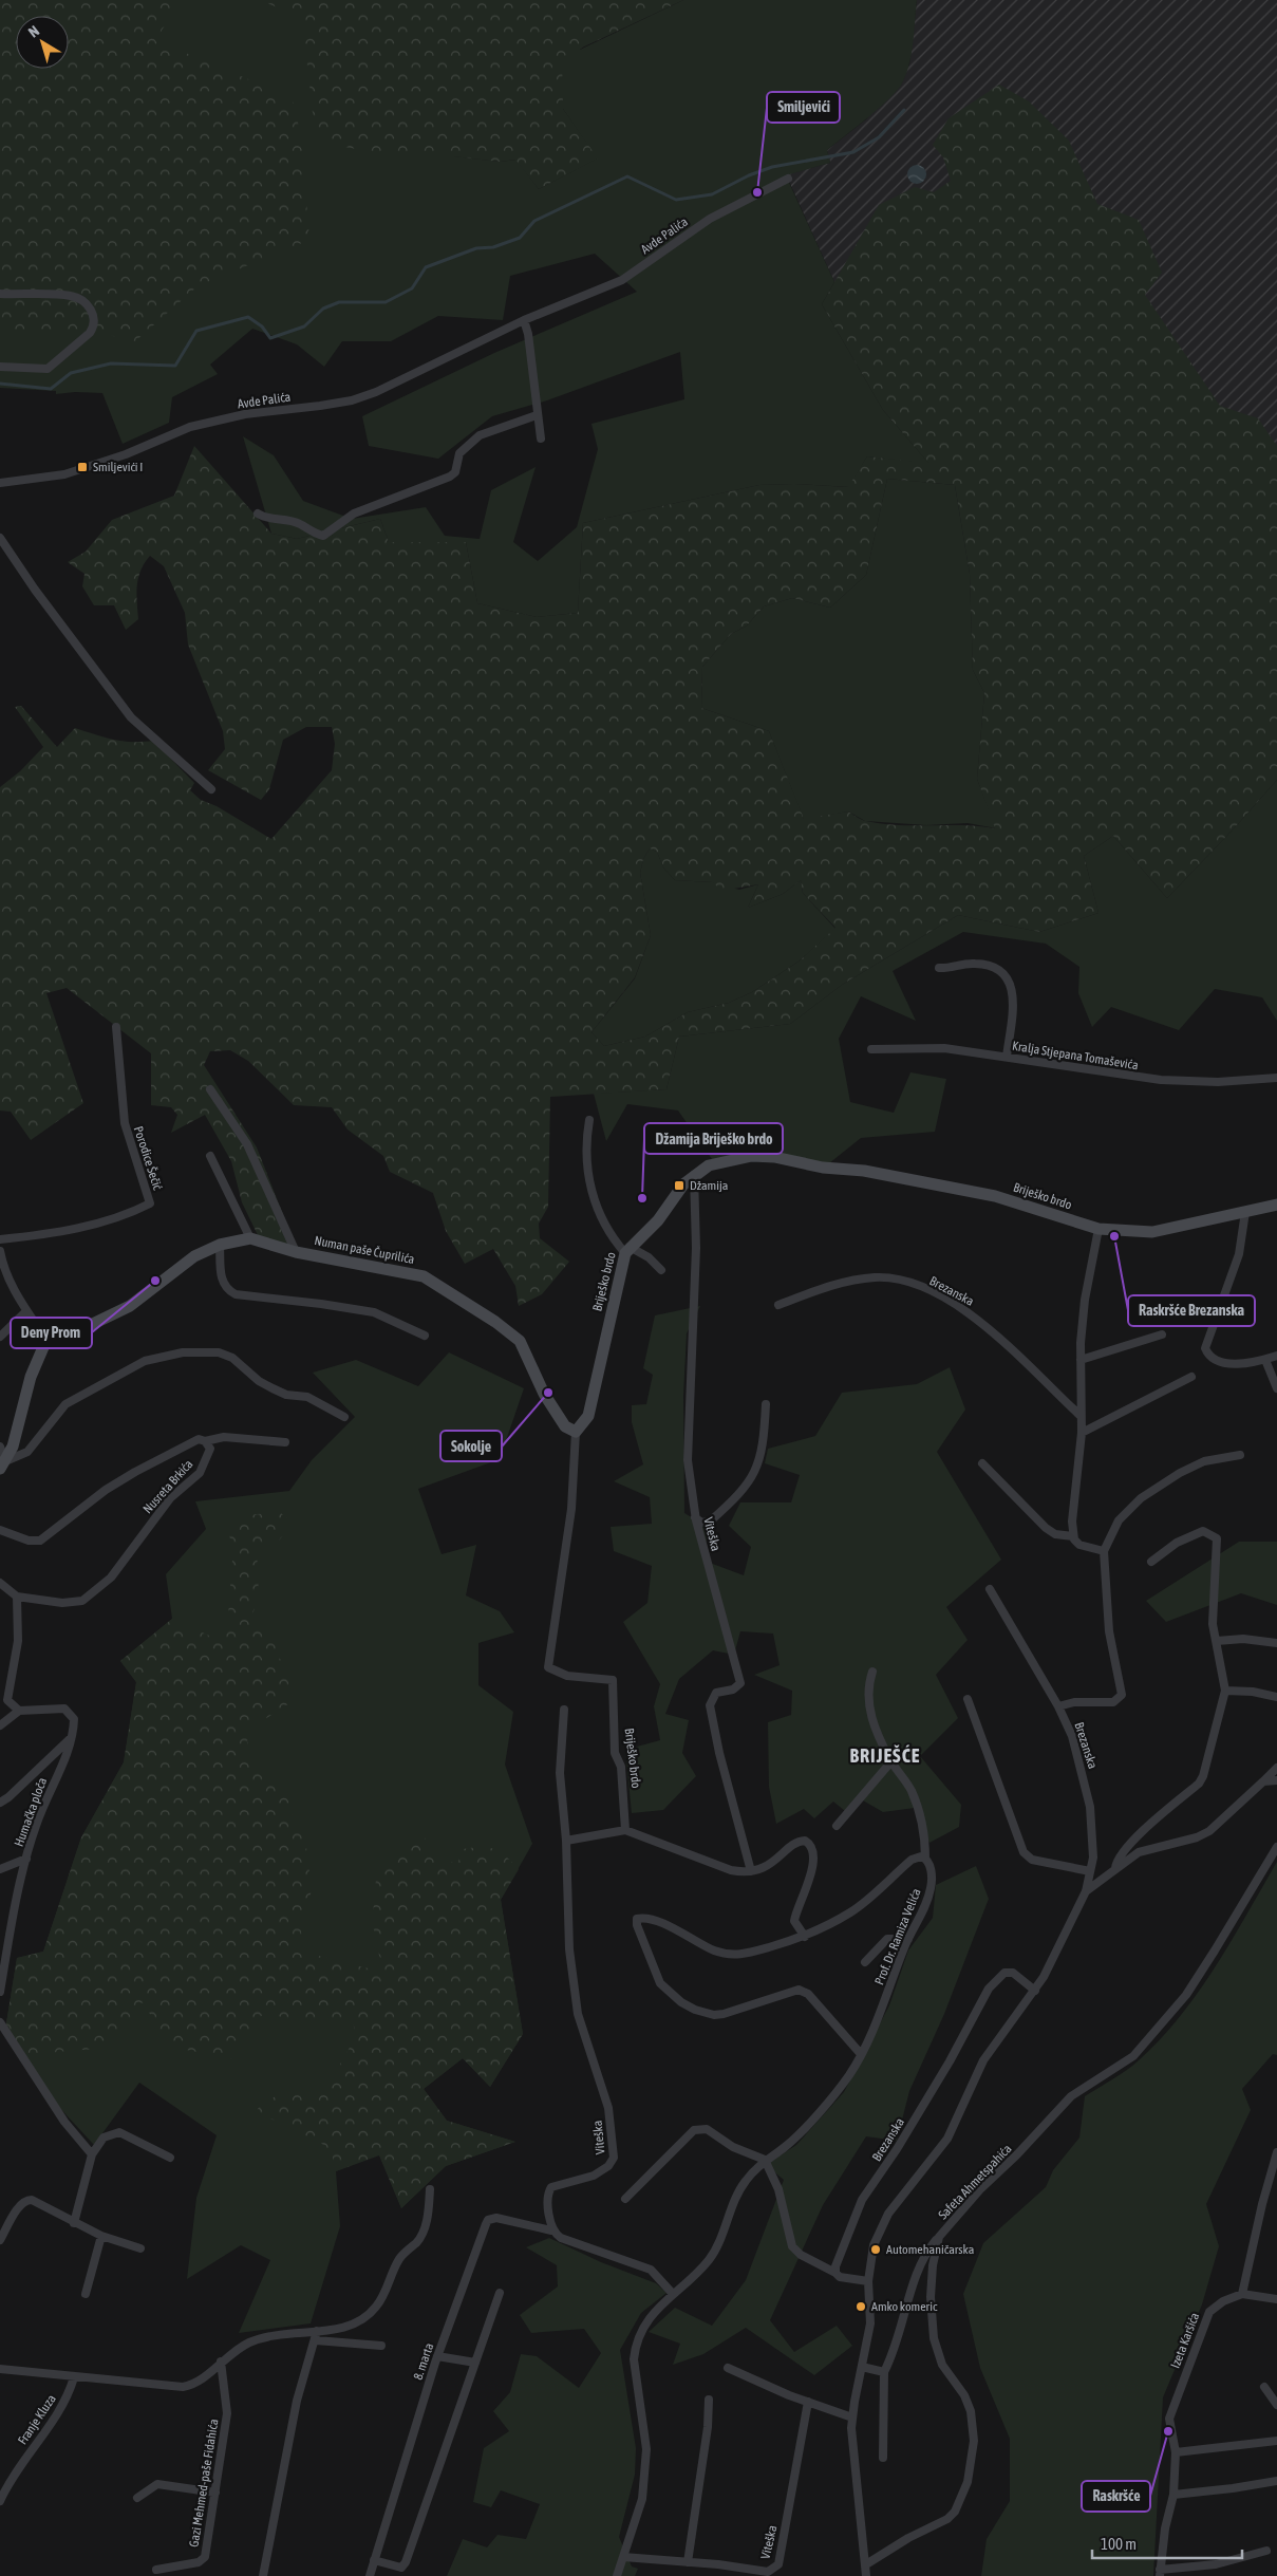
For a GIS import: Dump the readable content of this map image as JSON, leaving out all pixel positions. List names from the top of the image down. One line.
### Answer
{"streets":{"street":["Avde Palića","Kralja Stjepana Tomaševića","Porodice Šečić","Briješko brdo","Numan paše Čuprilića","Brezanska","Nusreta Brkića","Viteška","Humačka ploča","Prof. Dr. Ramiza Velića","Safeta Ahmetspahića","Izeta Karšića","8. marta","Franje Kluza","Gazi Mehmed-paše Fidahića"]},"crossings":[["Briješko brdo","Numan paše Čuprilića"],["Briješko brdo","Viteška"],["Brezanska","Safeta Ahmetspahića"],["Viteška","8. marta"]],"districts":["BRIJEŠĆE"],"places":{"other":["Smiljevići","Džamija Briješko brdo","Raskršće Brezanska","Deny Prom","Sokolje","Automehaničarska","Amko komeric","Raskršće"],"transit":["Smiljevići I","Džamija"]},"scale_bar":"100 m","north":"top left"}
